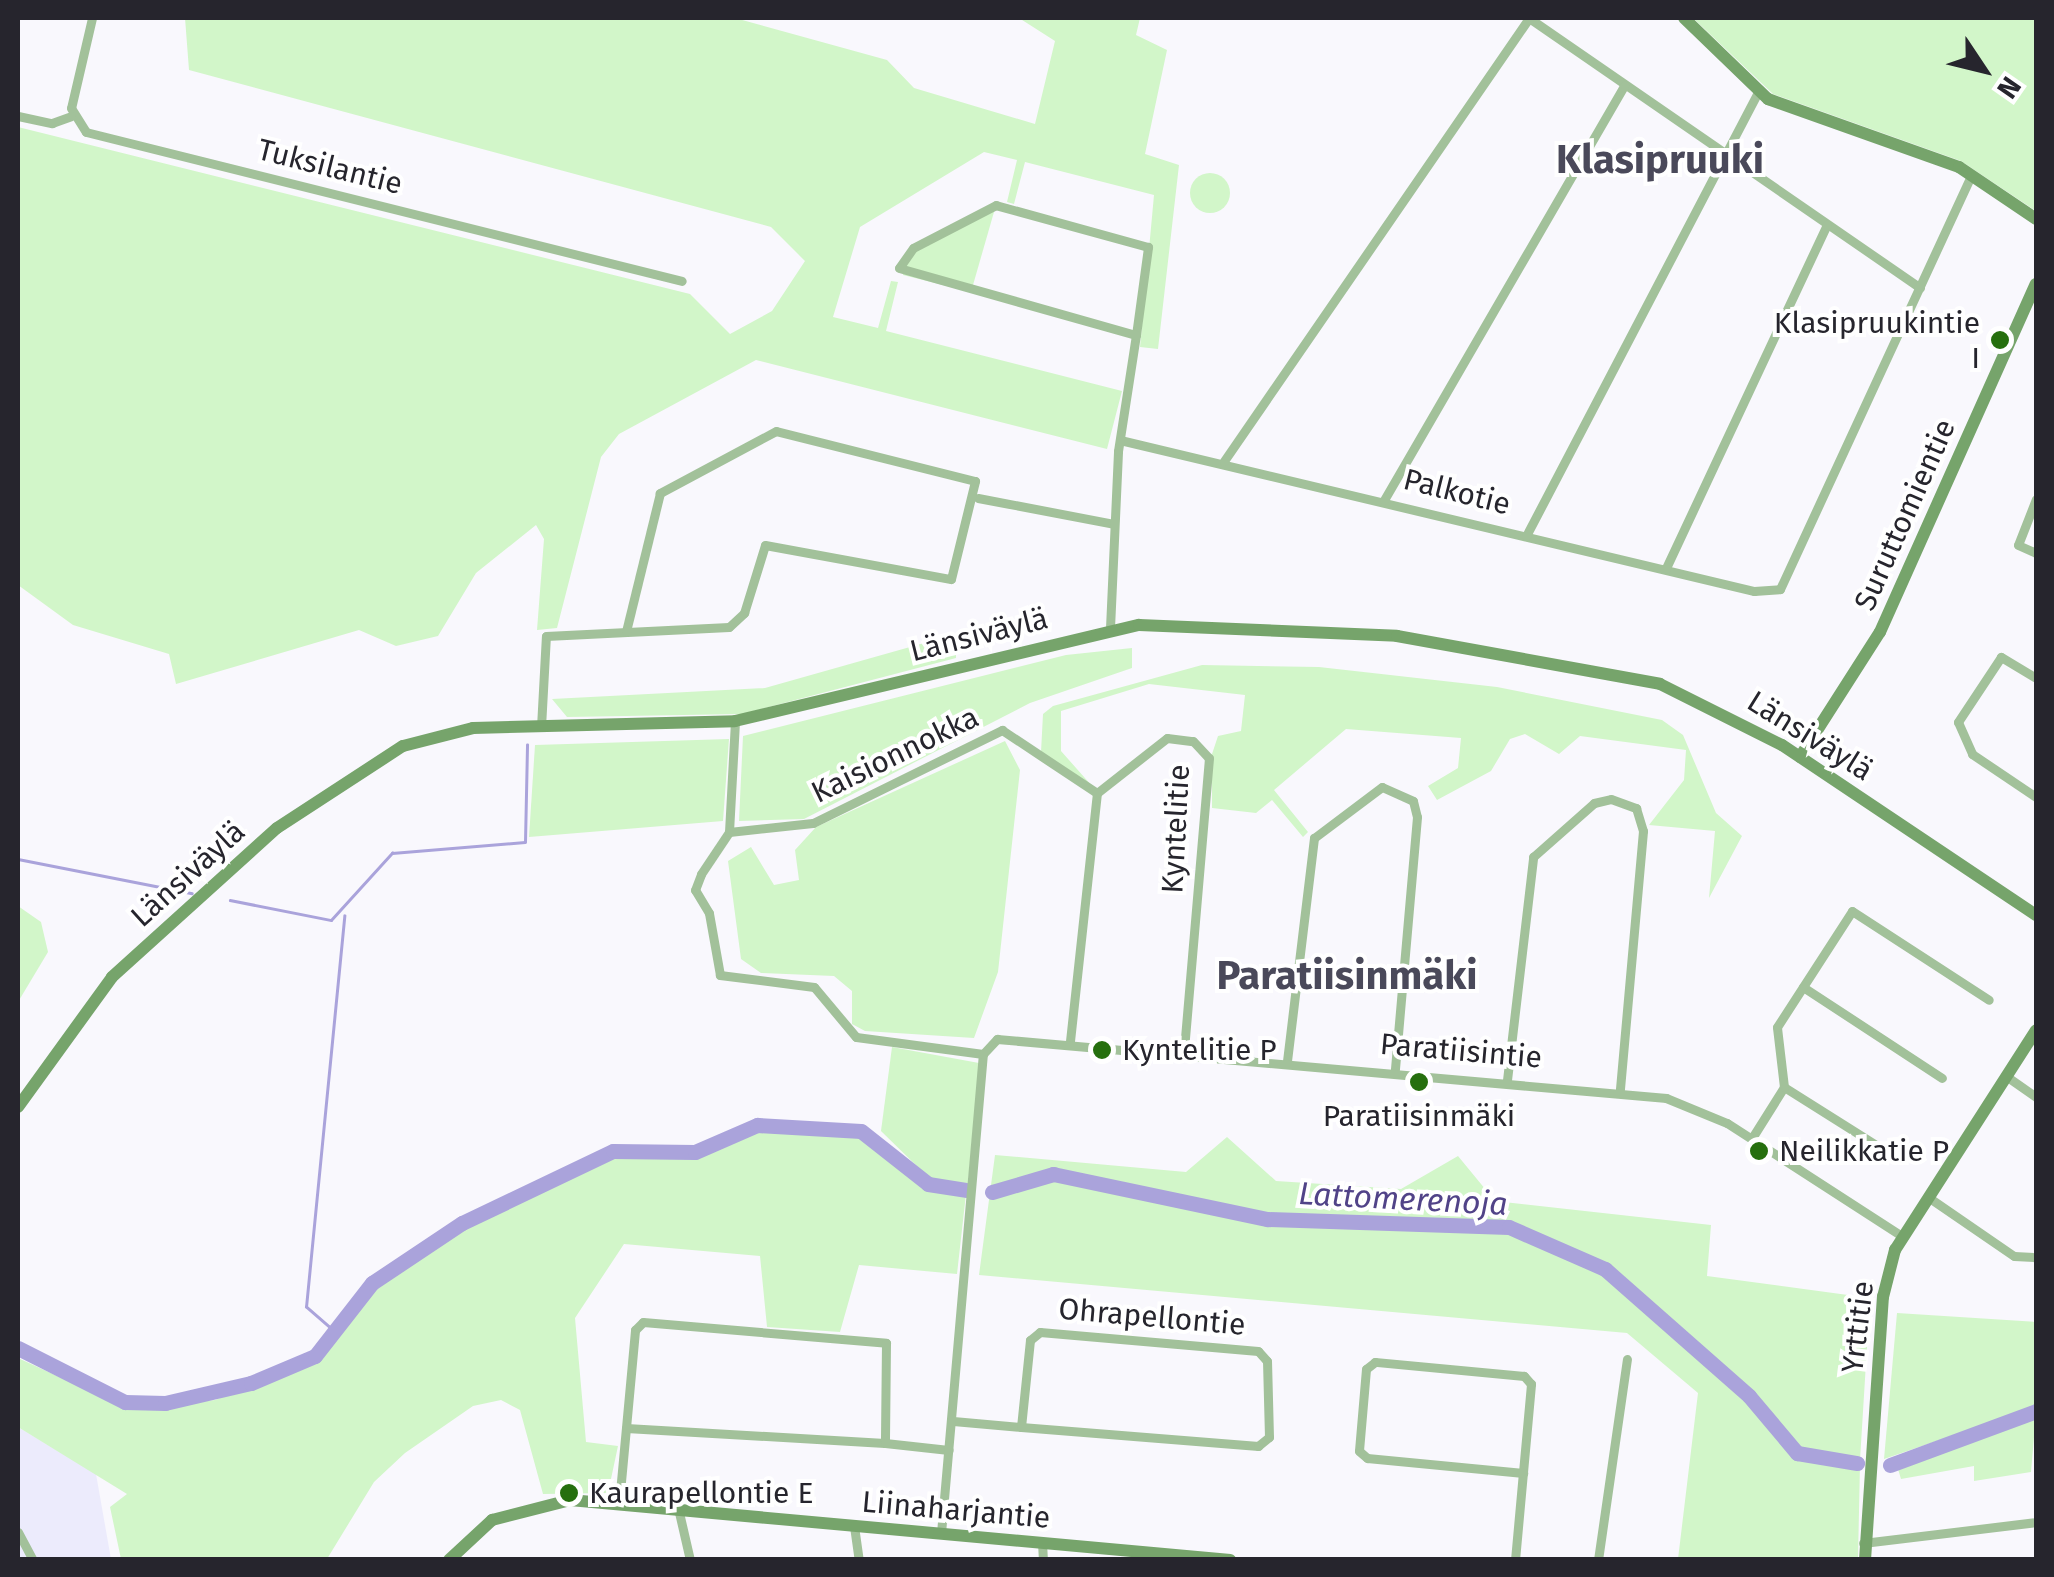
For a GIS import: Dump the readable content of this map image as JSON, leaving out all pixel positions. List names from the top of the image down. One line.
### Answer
{"streets":{"main road":["Suruttomientie","Länsiväylä","Yrttitie","Liinaharjantie"],"street":["Tuksilantie","Palkotie","Kaisionnokka","Kyntelitie","Paratiisintie","Ohrapellontie"]},"crossings":[["Suruttomientie","Länsiväylä"],["Kaisionnokka","Kyntelitie"],["Kyntelitie","Paratiisintie"],["Paratiisintie","Yrttitie"]],"districts":["Klasipruuki","Paratiisinmäki"],"water":["Lattomerenoja"],"places":["Klasipruukintie I","Kyntelitie P","Paratiisinmäki","Neilikkatie P","Kaurapellontie E"],"north":"bottom right"}
